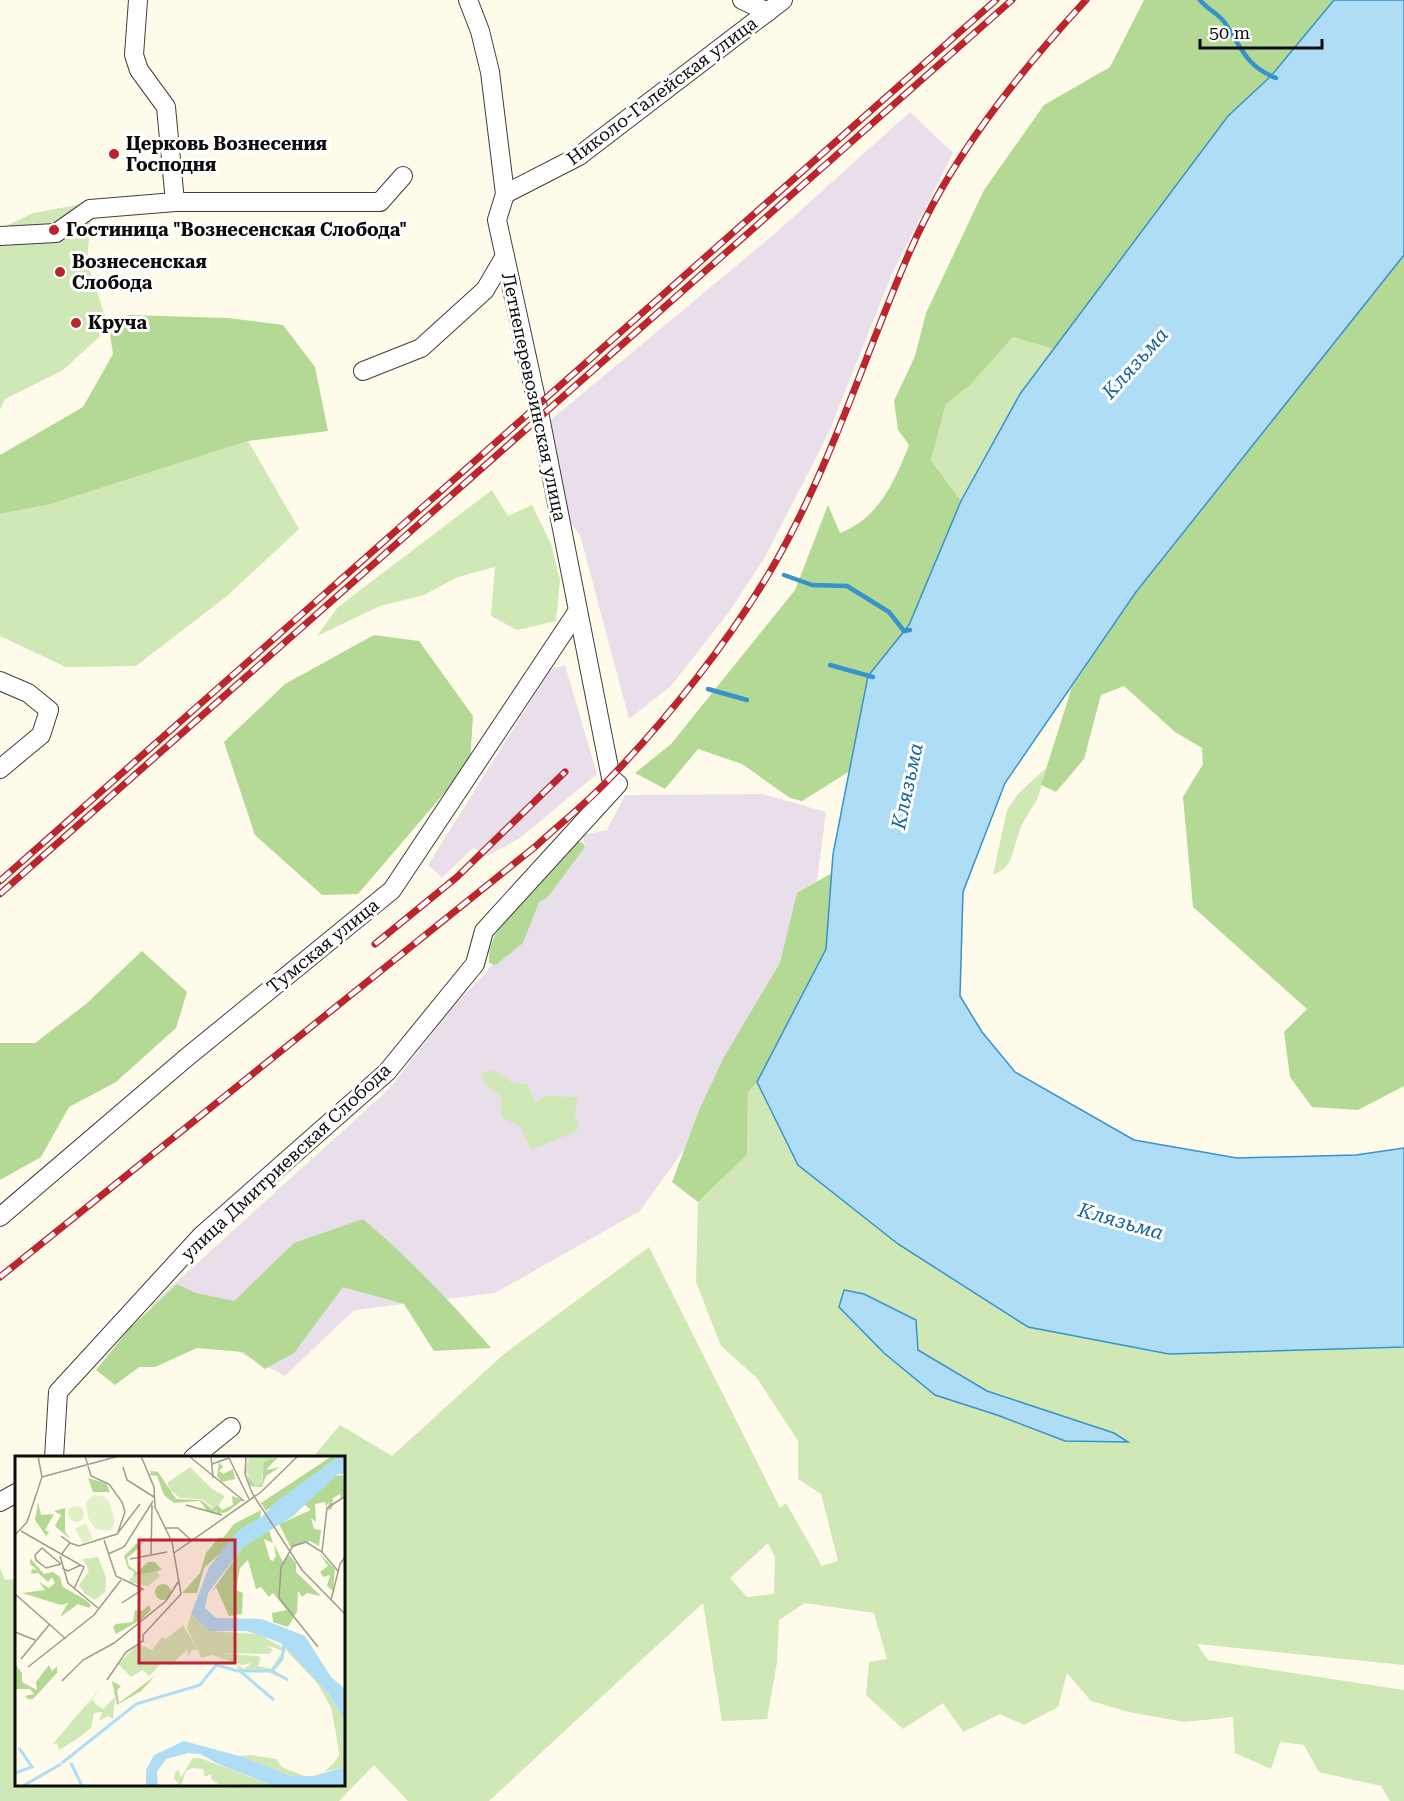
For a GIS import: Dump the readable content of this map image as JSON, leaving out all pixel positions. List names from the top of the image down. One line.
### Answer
{"streets":{"street":["Николо-Галейская улица","Летнеперевозинская улица","Тумская улица","улица Дмитриевская Слобода"]},"crossings":[["Николо-Галейская улица","Летнеперевозинская улица"],["Летнеперевозинская улица","Тумская улица"],["Летнеперевозинская улица","улица Дмитриевская Слобода"]],"water":["Клязьма"],"places":["Церковь Вознесения Господня","Гостиница \"Вознесенская Слобода\"","Вознесенская Слобода","Круча"],"scale_bar":"50 m"}
